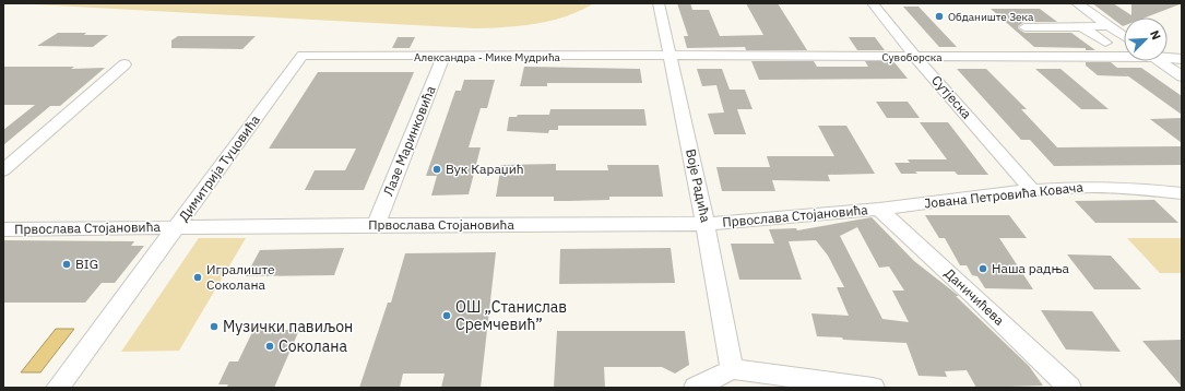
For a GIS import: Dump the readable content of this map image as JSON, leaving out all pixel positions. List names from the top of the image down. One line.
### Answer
{"streets":{"street":["Александра - Мике Мудрића","Сувоборска","Сутјеска","Лазе Маринковића","Димитрија Туцовића","Воје Радића","Јована Петровића Ковача","Првослава Стојановића","Даничићева"]},"crossings":[["Александра - Мике Мудрића","Сувоборска"],["Александра - Мике Мудрића","Лазе Маринковића"],["Александра - Мике Мудрића","Димитрија Туцовића"],["Александра - Мике Мудрића","Воје Радића"],["Сувоборска","Сутјеска"],["Сувоборска","Воје Радића"],["Сутјеска","Јована Петровића Ковача"],["Лазе Маринковића","Првослава Стојановића"],["Димитрија Туцовића","Првослава Стојановића"],["Воје Радића","Првослава Стојановића"],["Јована Петровића Ковача","Првослава Стојановића"],["Јована Петровића Ковача","Даничићева"],["Првослава Стојановића","Даничићева"]],"places":["Обданиште Зека","Вук Караџић","BIG","Наша радња","Игралиште Соколана","ОШ „Станислав Сремчевић”","Музички павиљон","Соколана"],"north":"top right"}
